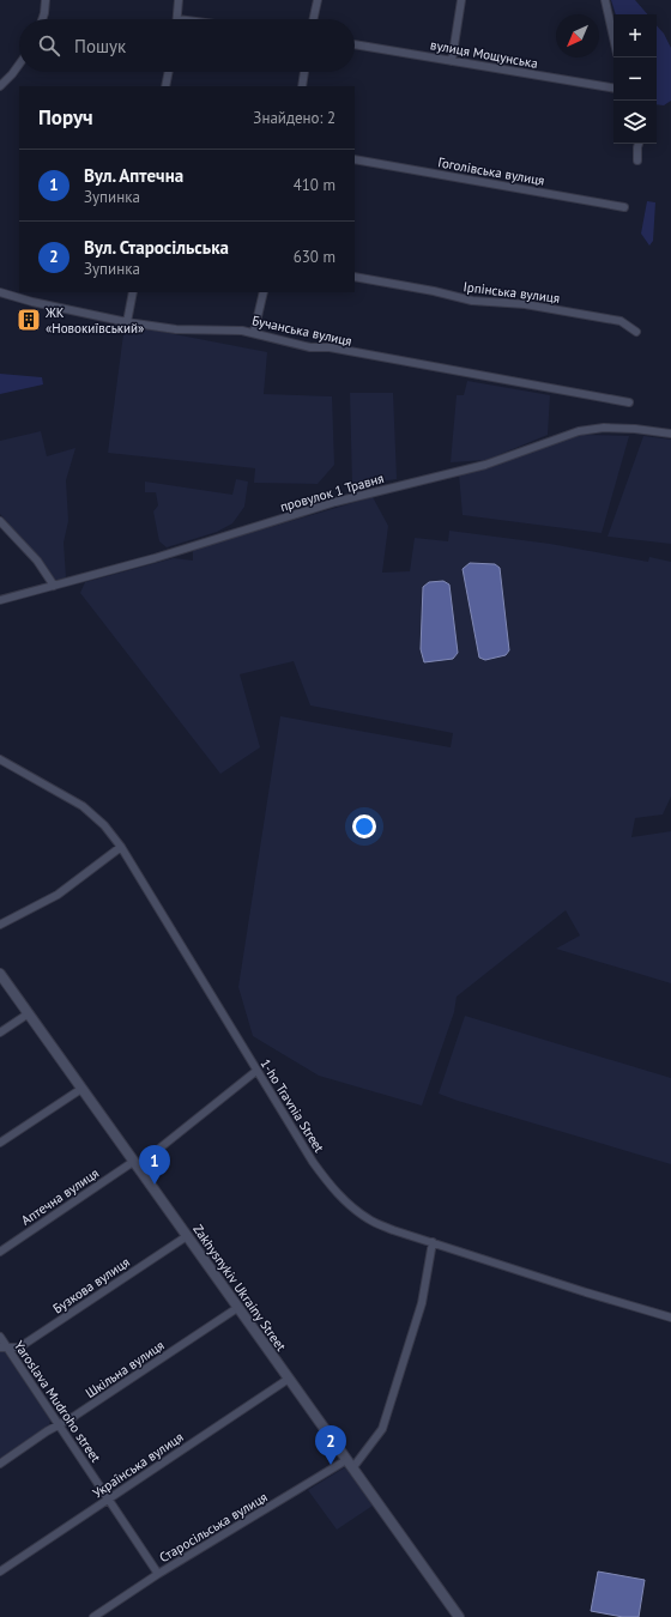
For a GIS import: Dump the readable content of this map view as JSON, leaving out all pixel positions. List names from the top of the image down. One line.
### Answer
{"streets":{"street":["вулиця Мощунська","Гоголівська вулиця","Ірпінська вулиця","Бучанська вулиця","провулок 1 Травня","1-ho Travnia Street","Аптечна вулиця","Бузкова вулиця","Zakhysnykiv Ukrainy Street","Шкільна вулиця","Yaroslava Mudroho street","Українська вулиця","Старосільська вулиця"]},"crossings":[["1-ho Travnia Street","Аптечна вулиця"],["Аптечна вулиця","Zakhysnykiv Ukrainy Street"],["Бузкова вулиця","Zakhysnykiv Ukrainy Street"],["Бузкова вулиця","Yaroslava Mudroho street"],["Zakhysnykiv Ukrainy Street","Шкільна вулиця"],["Zakhysnykiv Ukrainy Street","Українська вулиця"],["Zakhysnykiv Ukrainy Street","Старосільська вулиця"],["Шкільна вулиця","Yaroslava Mudroho street"],["Yaroslava Mudroho street","Українська вулиця"],["Yaroslava Mudroho street","Старосільська вулиця"]],"places":{"building":["ЖК «Новокиївський»"]},"north":"bottom left","page":{"map_buttons":["+","−"],"search":"Пошук","heading":["Поруч","Знайдено: 2"],"list":[{"mark":"1","name":"Вул. Аптечна","note":"Зупинка","value":"410 m"},{"mark":"2","name":"Вул. Старосільська","note":"Зупинка","value":"630 m"}],"pins":["1","2"]}}
